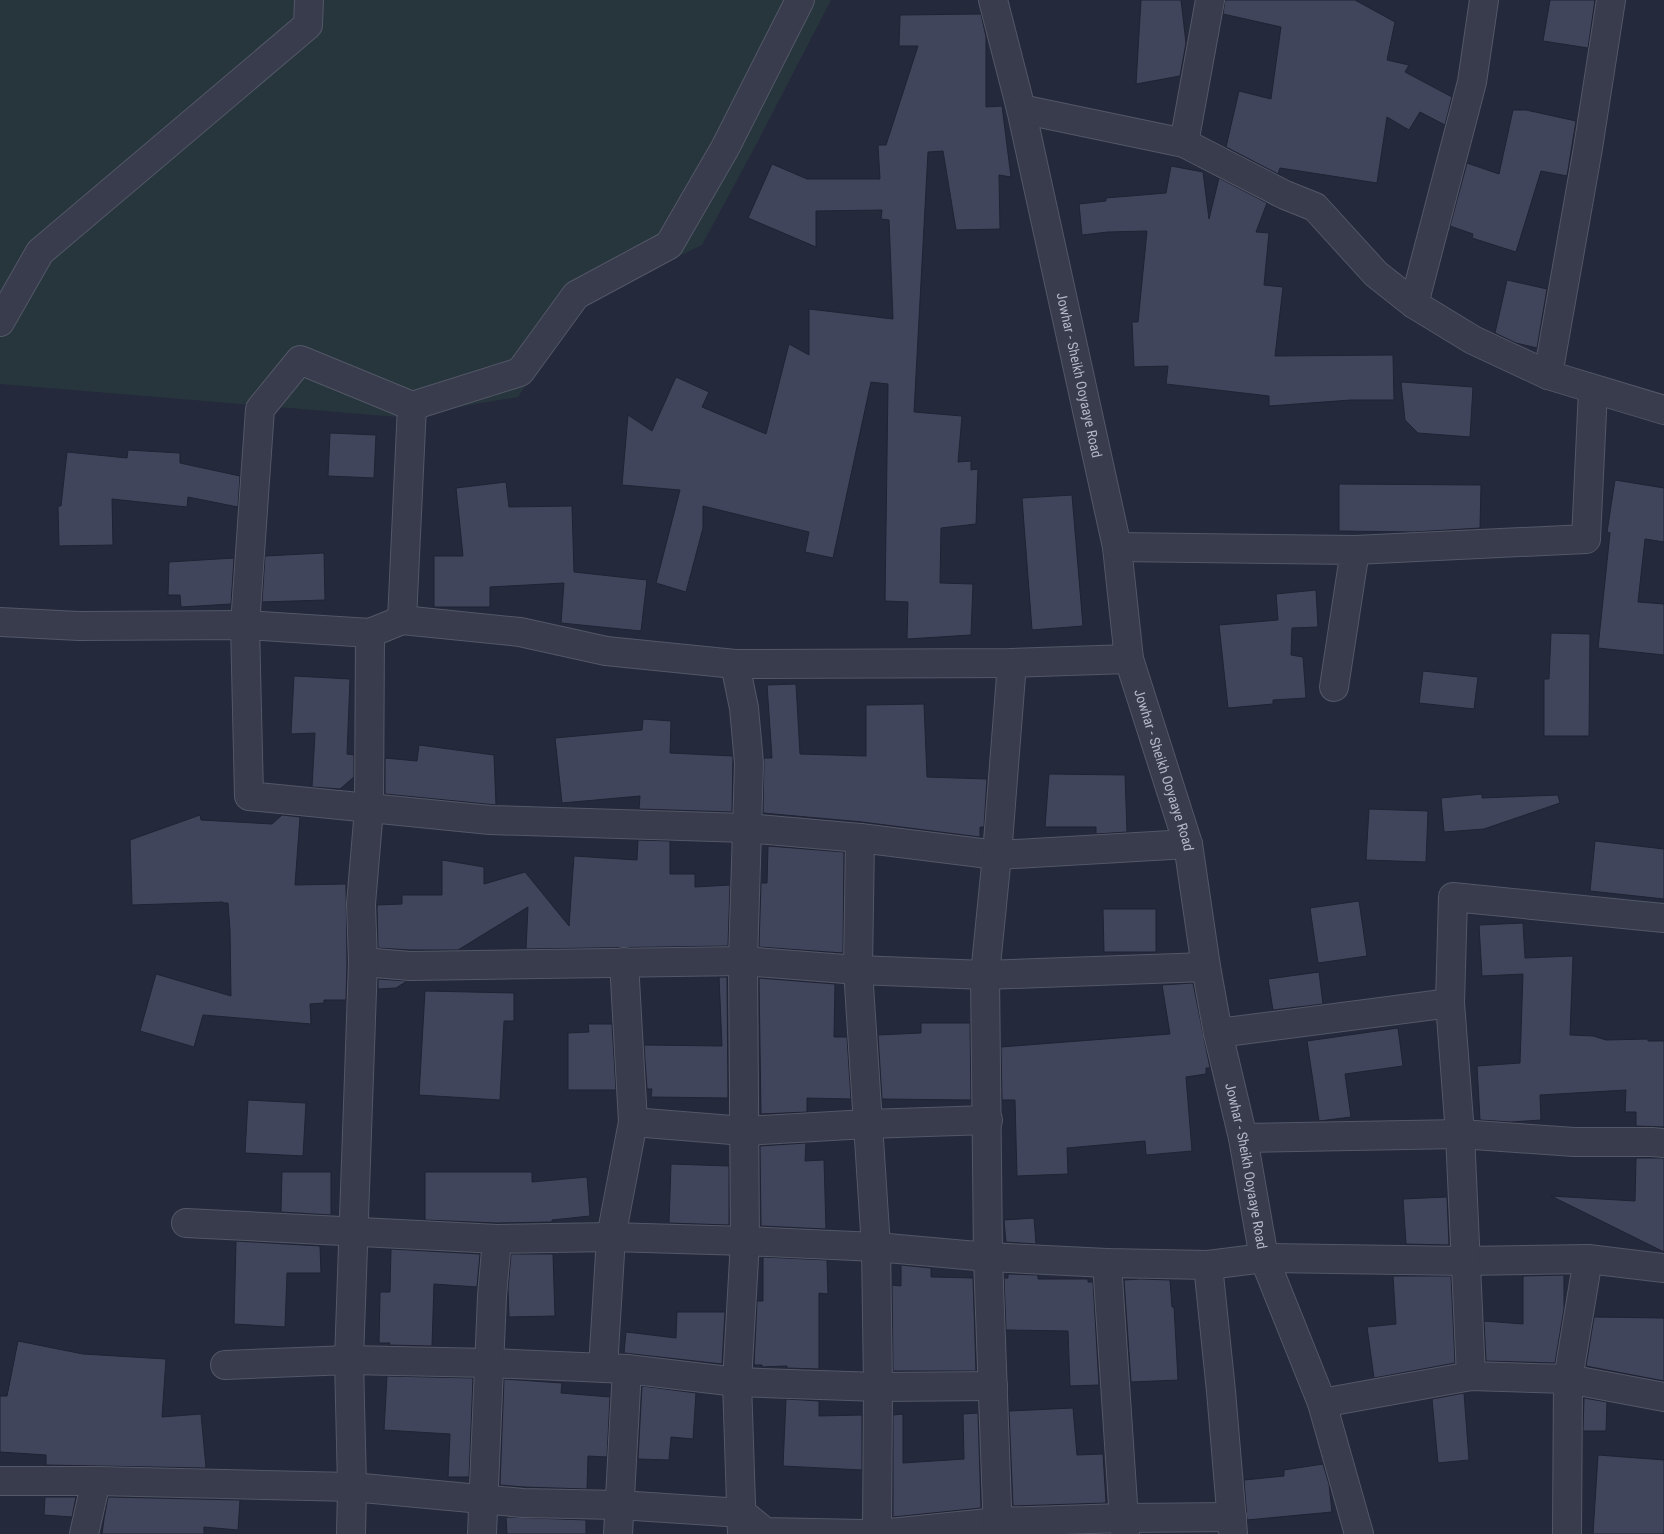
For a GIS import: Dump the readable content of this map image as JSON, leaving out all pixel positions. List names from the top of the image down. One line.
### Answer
{"streets":{"street":["Jowhar - Sheikh Ooyaaye Road"]}}
